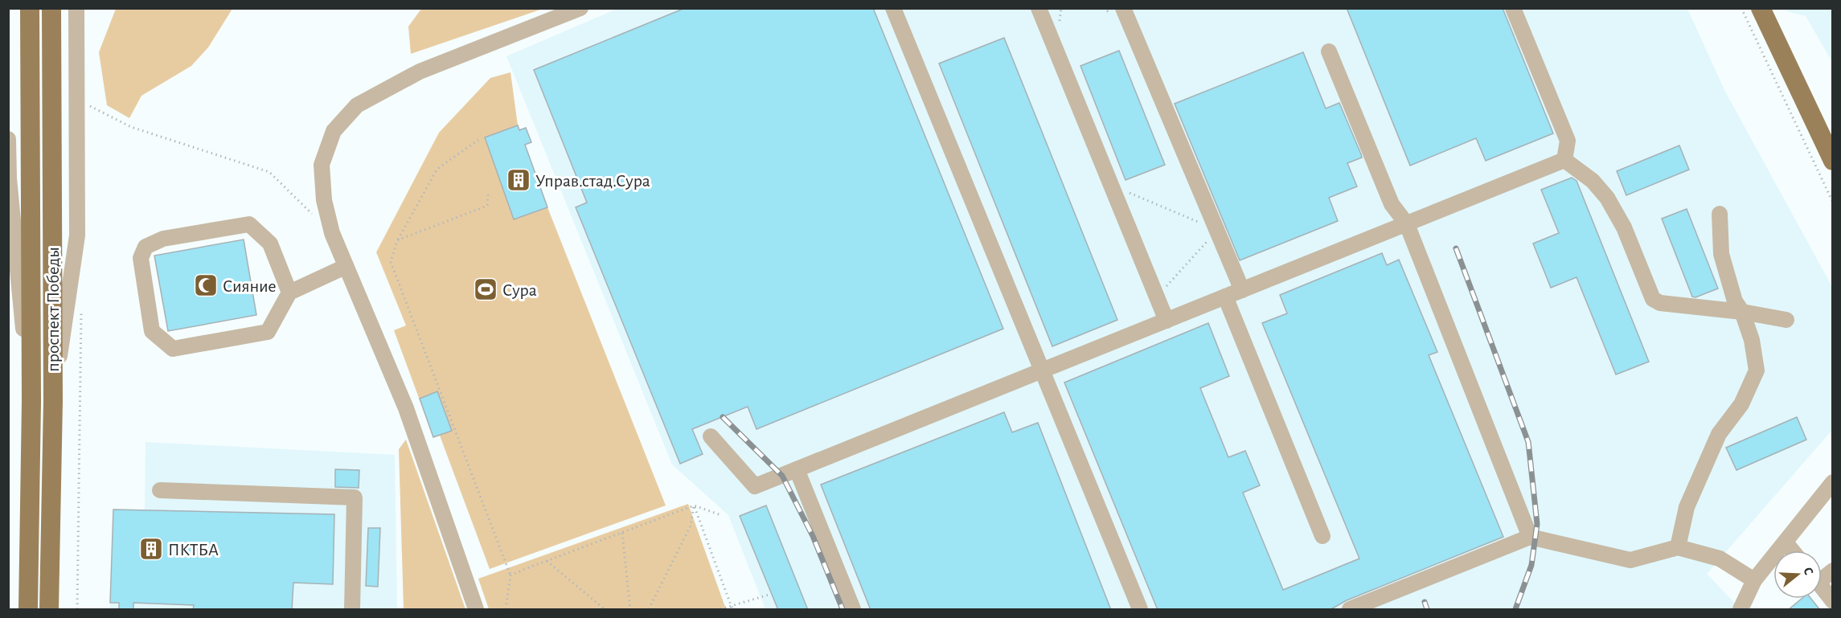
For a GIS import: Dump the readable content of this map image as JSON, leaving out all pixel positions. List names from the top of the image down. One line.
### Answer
{"streets":{"main road":["проспект Победы"]},"places":{"building":["Управ.стад.Сура","ПКТБА"],"mosque":["Сияние"],"sports":["Сура"]},"north":"right"}
